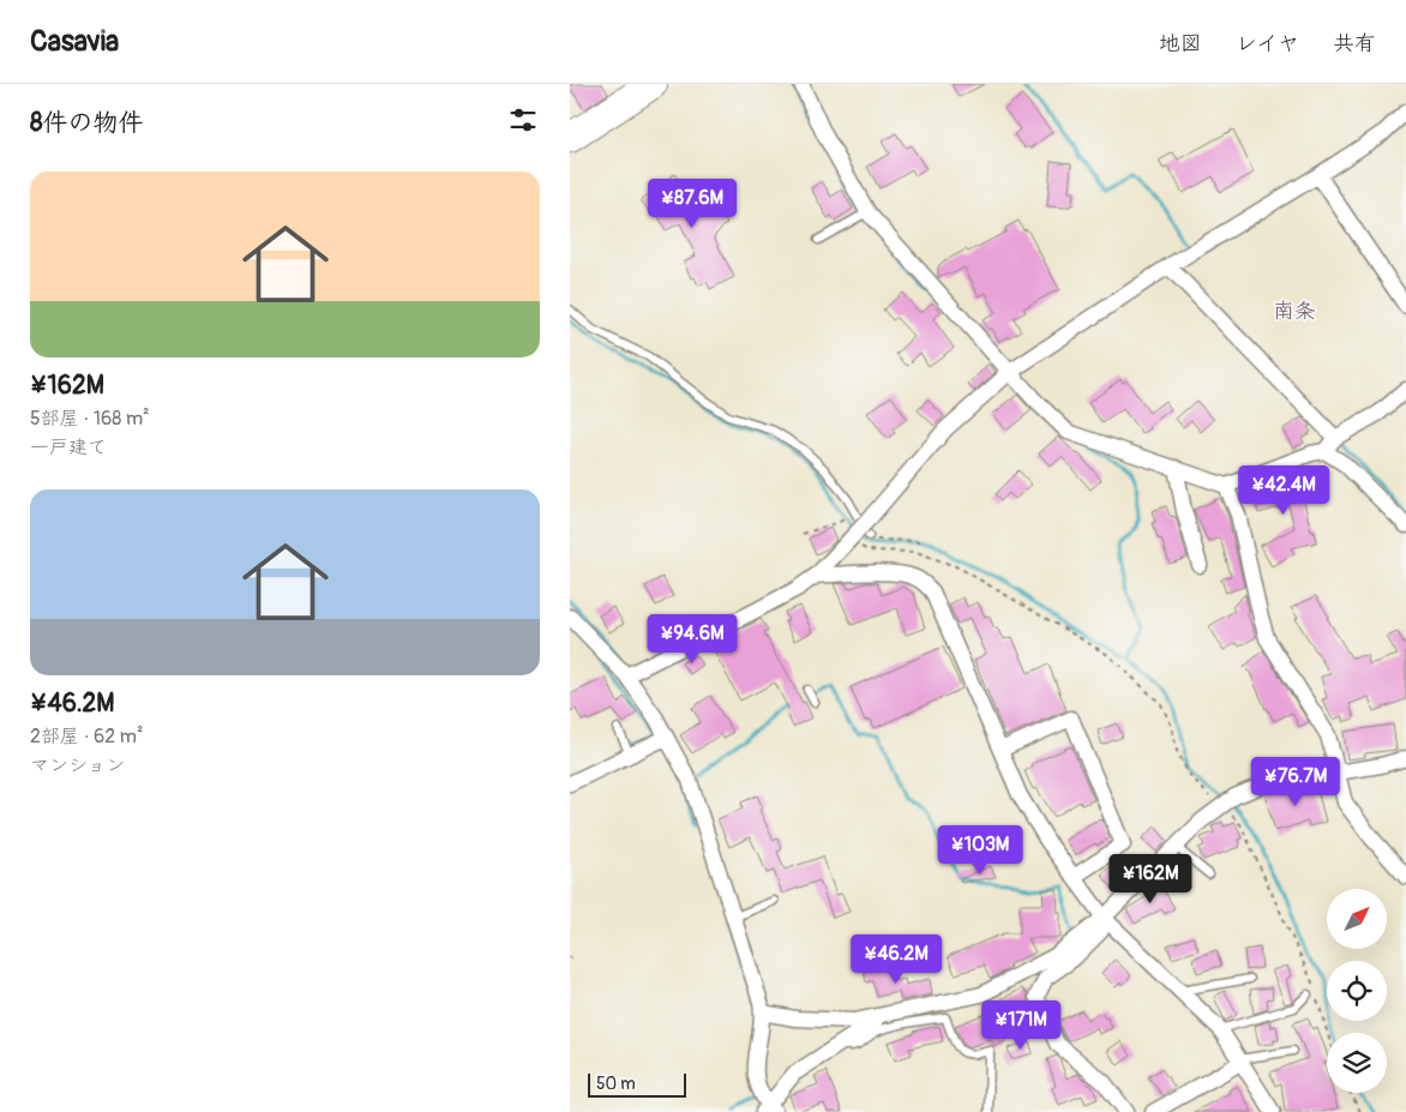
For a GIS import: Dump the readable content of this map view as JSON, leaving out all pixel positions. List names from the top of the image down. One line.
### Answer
{"districts":["南条"],"scale_bar":"50 m","north":"top right","page":{"header":"Casavia","nav":["地図","レイヤ","共有"],"heading":"8件の物件","list":[{"name":"¥162M","note":"5部屋 · 168 m² · 一戸建て"},{"name":"¥46.2M","note":"2部屋 · 62 m² · マンション"}],"price":["¥87.6M","¥42.4M","¥94.6M","¥76.7M","¥103M","¥162M","¥46.2M","¥171M"],"scale":"50 m"}}
